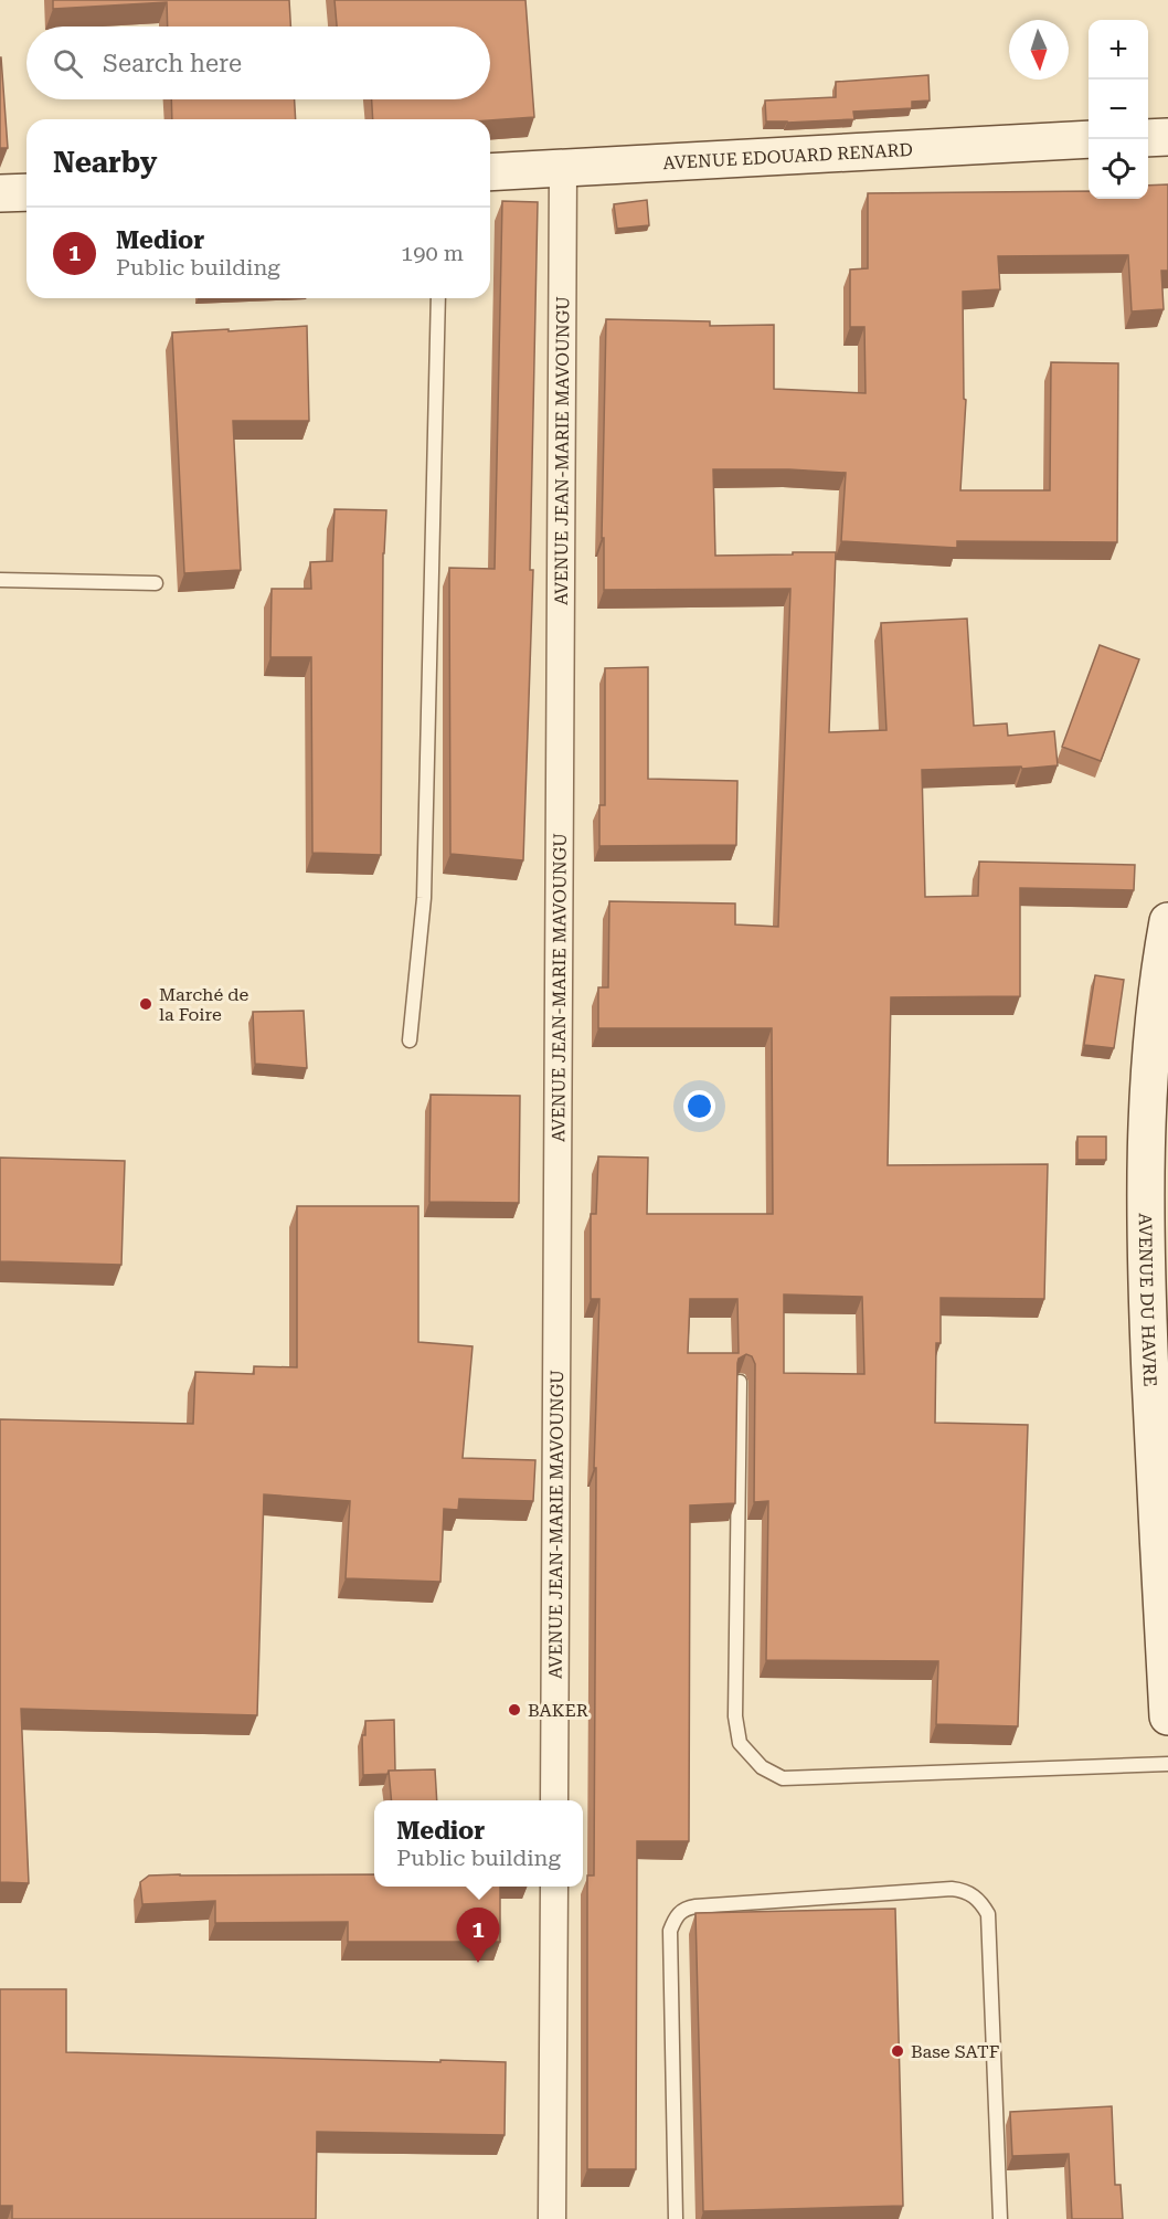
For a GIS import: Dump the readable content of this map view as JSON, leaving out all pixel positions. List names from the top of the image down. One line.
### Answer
{"streets":{"street":["AVENUE EDOUARD RENARD","AVENUE JEAN-MARIE MAVOUNGU","AVENUE DU HAVRE"]},"crossings":[["AVENUE EDOUARD RENARD","AVENUE JEAN-MARIE MAVOUNGU"]],"places":["Marché de la Foire","BAKER","Base SATF"],"north":"bottom","page":{"map_buttons":["+","−"],"search":"Search here","heading":"Nearby","list":[{"mark":"1","name":"Medior","note":"Public building","value":"190 m"}],"popup":["Medior","Public building"],"pins":"1"}}
